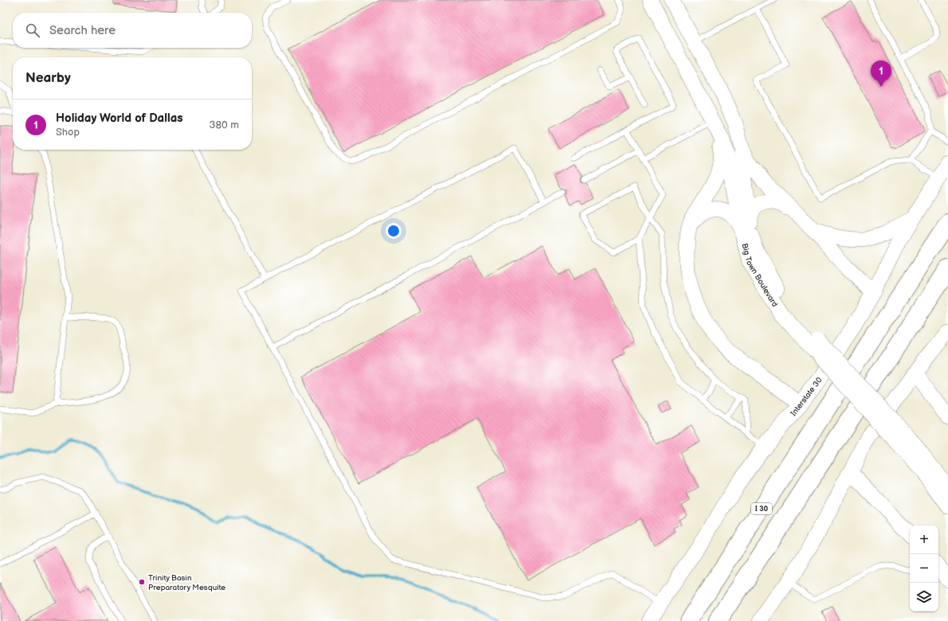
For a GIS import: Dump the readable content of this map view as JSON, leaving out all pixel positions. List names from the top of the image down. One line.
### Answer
{"streets":{"highway":["I 30"],"main road":["Big Town Boulevard","Interstate 30"]},"places":["Trinity Basin Preparatory Mesquite"],"page":{"search":"Search here","heading":"Nearby","pins":"1","list":[{"mark":"1","name":"Holiday World of Dallas","note":"Shop","value":"380 m"}],"map_buttons":["+","−"]}}
